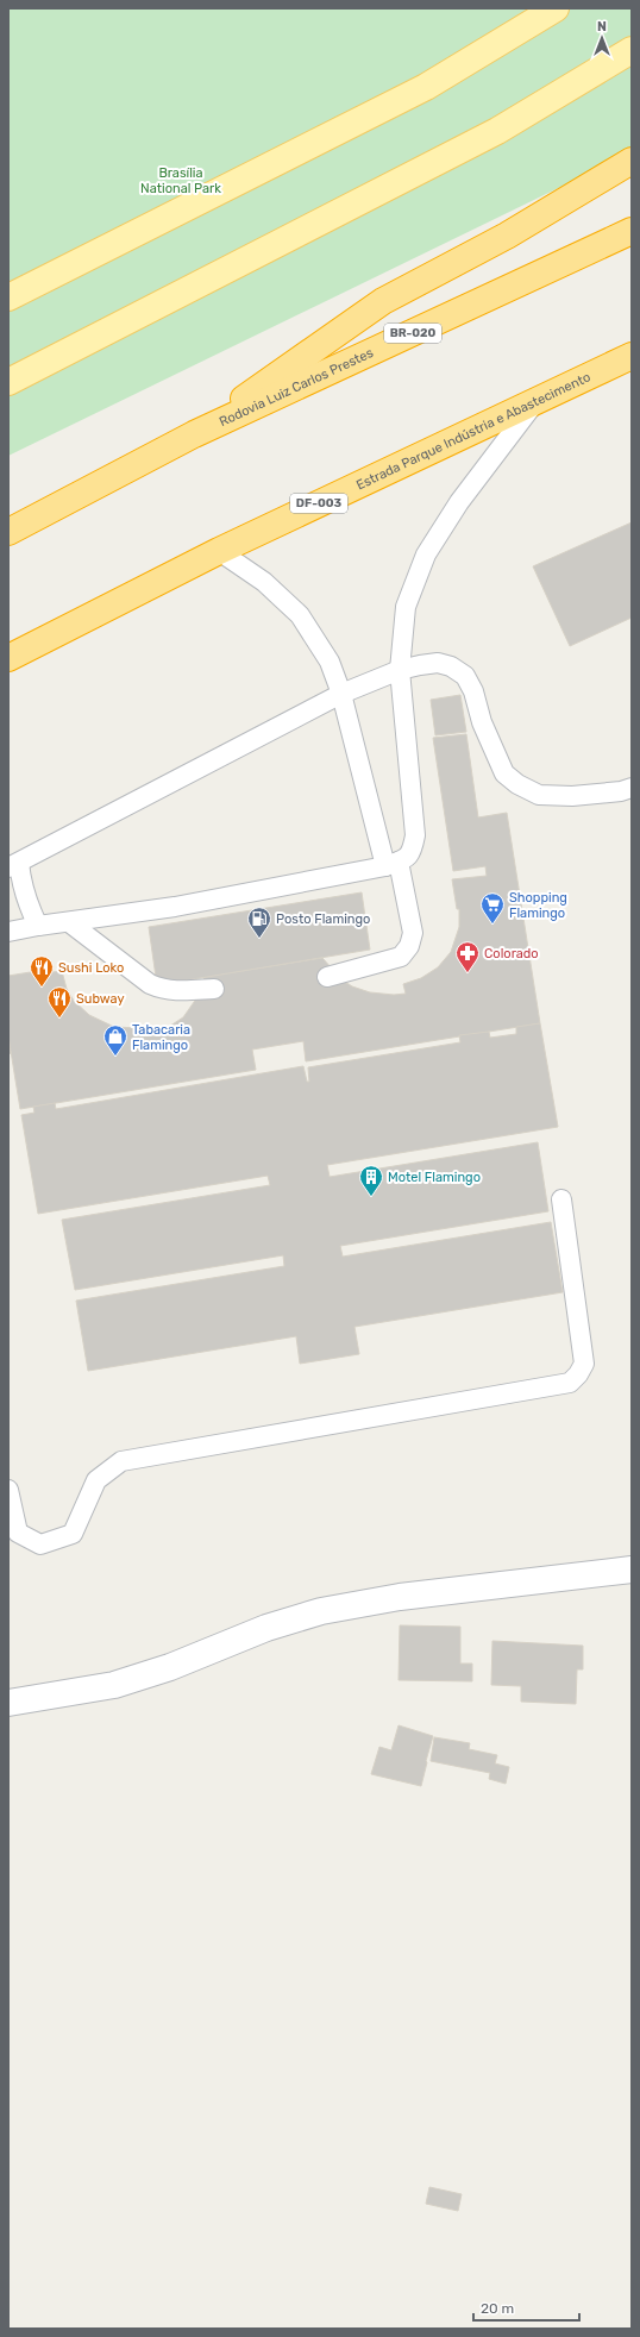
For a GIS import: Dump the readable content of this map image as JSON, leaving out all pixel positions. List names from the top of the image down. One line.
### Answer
{"streets":{"highway":["BR-020","Rodovia Luiz Carlos Prestes","Estrada Parque Indústria e Abastecimento","DF-003"]},"parks":["Brasília National Park"],"places":{"supermarket":["Shopping Flamingo"],"fuel station":["Posto Flamingo"],"pharmacy":["Colorado"],"restaurant":["Sushi Loko","Subway"],"shop":["Tabacaria Flamingo"],"building":["Motel Flamingo"]},"scale_bar":"20 m","north":"top"}
